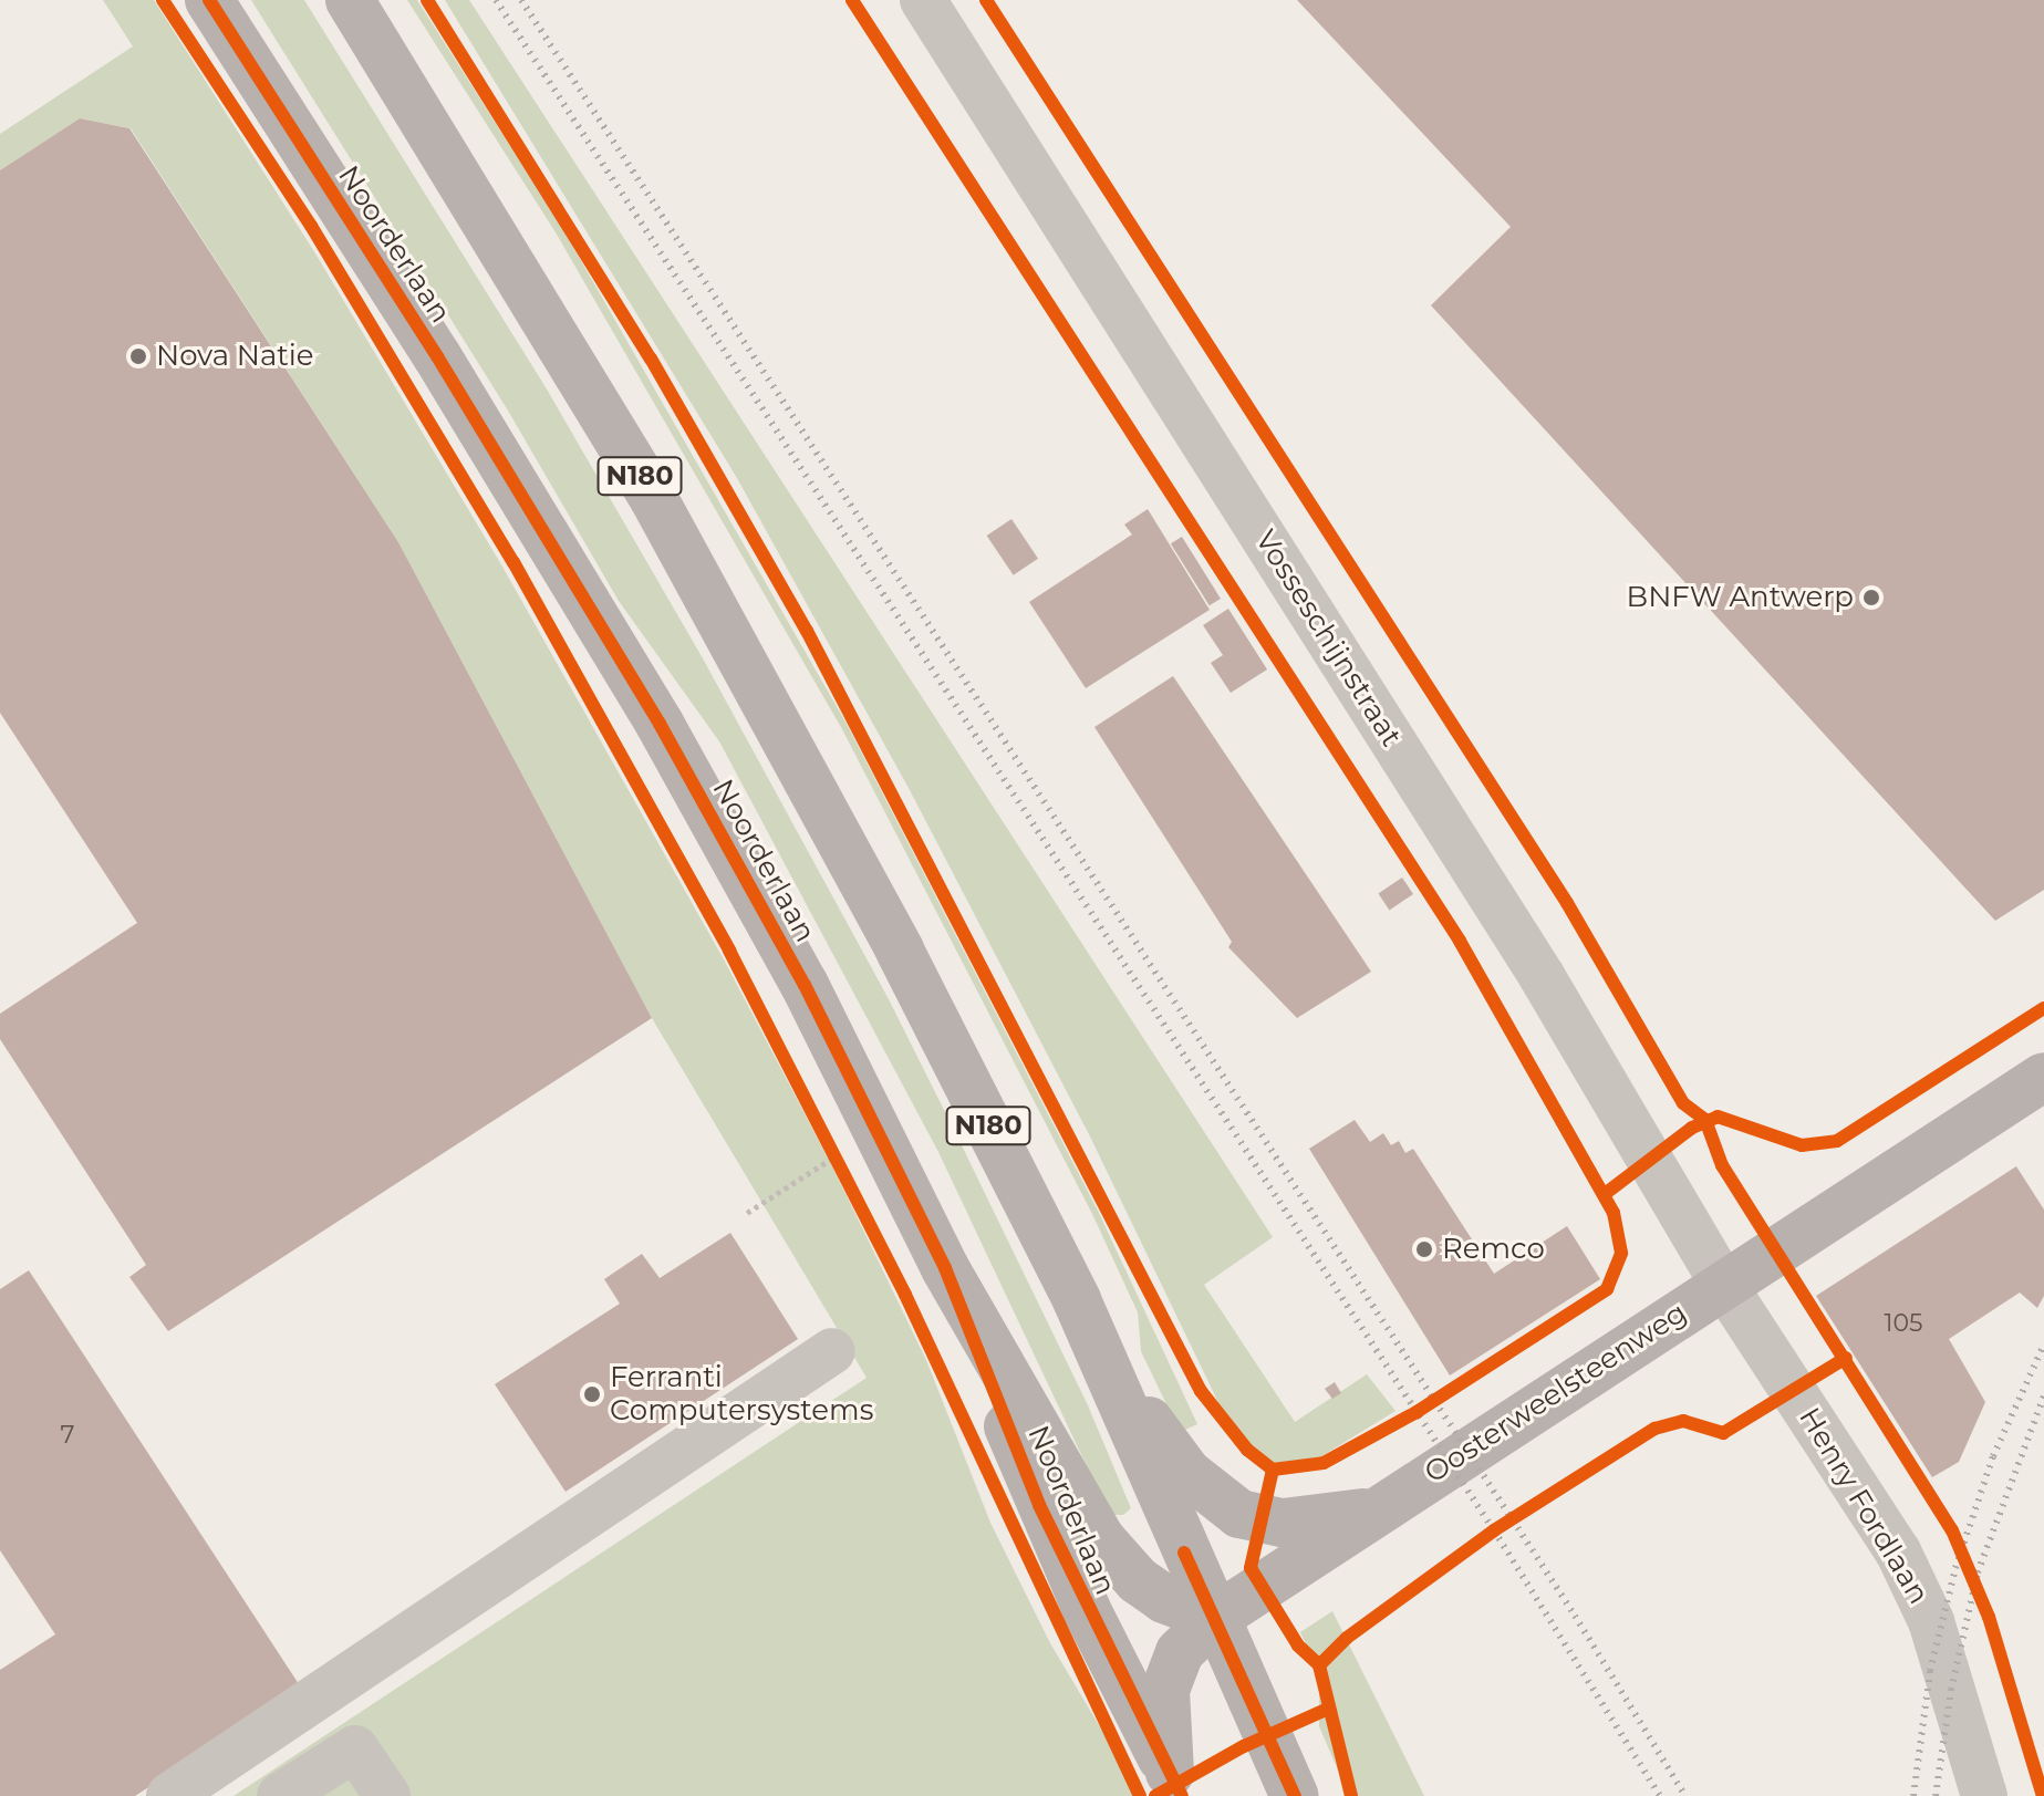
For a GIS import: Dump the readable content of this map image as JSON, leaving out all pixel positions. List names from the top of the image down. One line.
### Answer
{"streets":{"main road":["Noorderlaan","N180","Oosterweelsteenweg"],"street":["Vosseschijnstraat","Henry Fordlaan"]},"crossings":[["Noorderlaan","N180"],["Noorderlaan","Oosterweelsteenweg"],["N180","Oosterweelsteenweg"],["Vosseschijnstraat","Oosterweelsteenweg"],["Vosseschijnstraat","Henry Fordlaan"],["Oosterweelsteenweg","Henry Fordlaan"]],"places":["Nova Natie","BNFW Antwerp","Remco","Ferranti Computersystems"],"house_numbers":["105","7"]}
